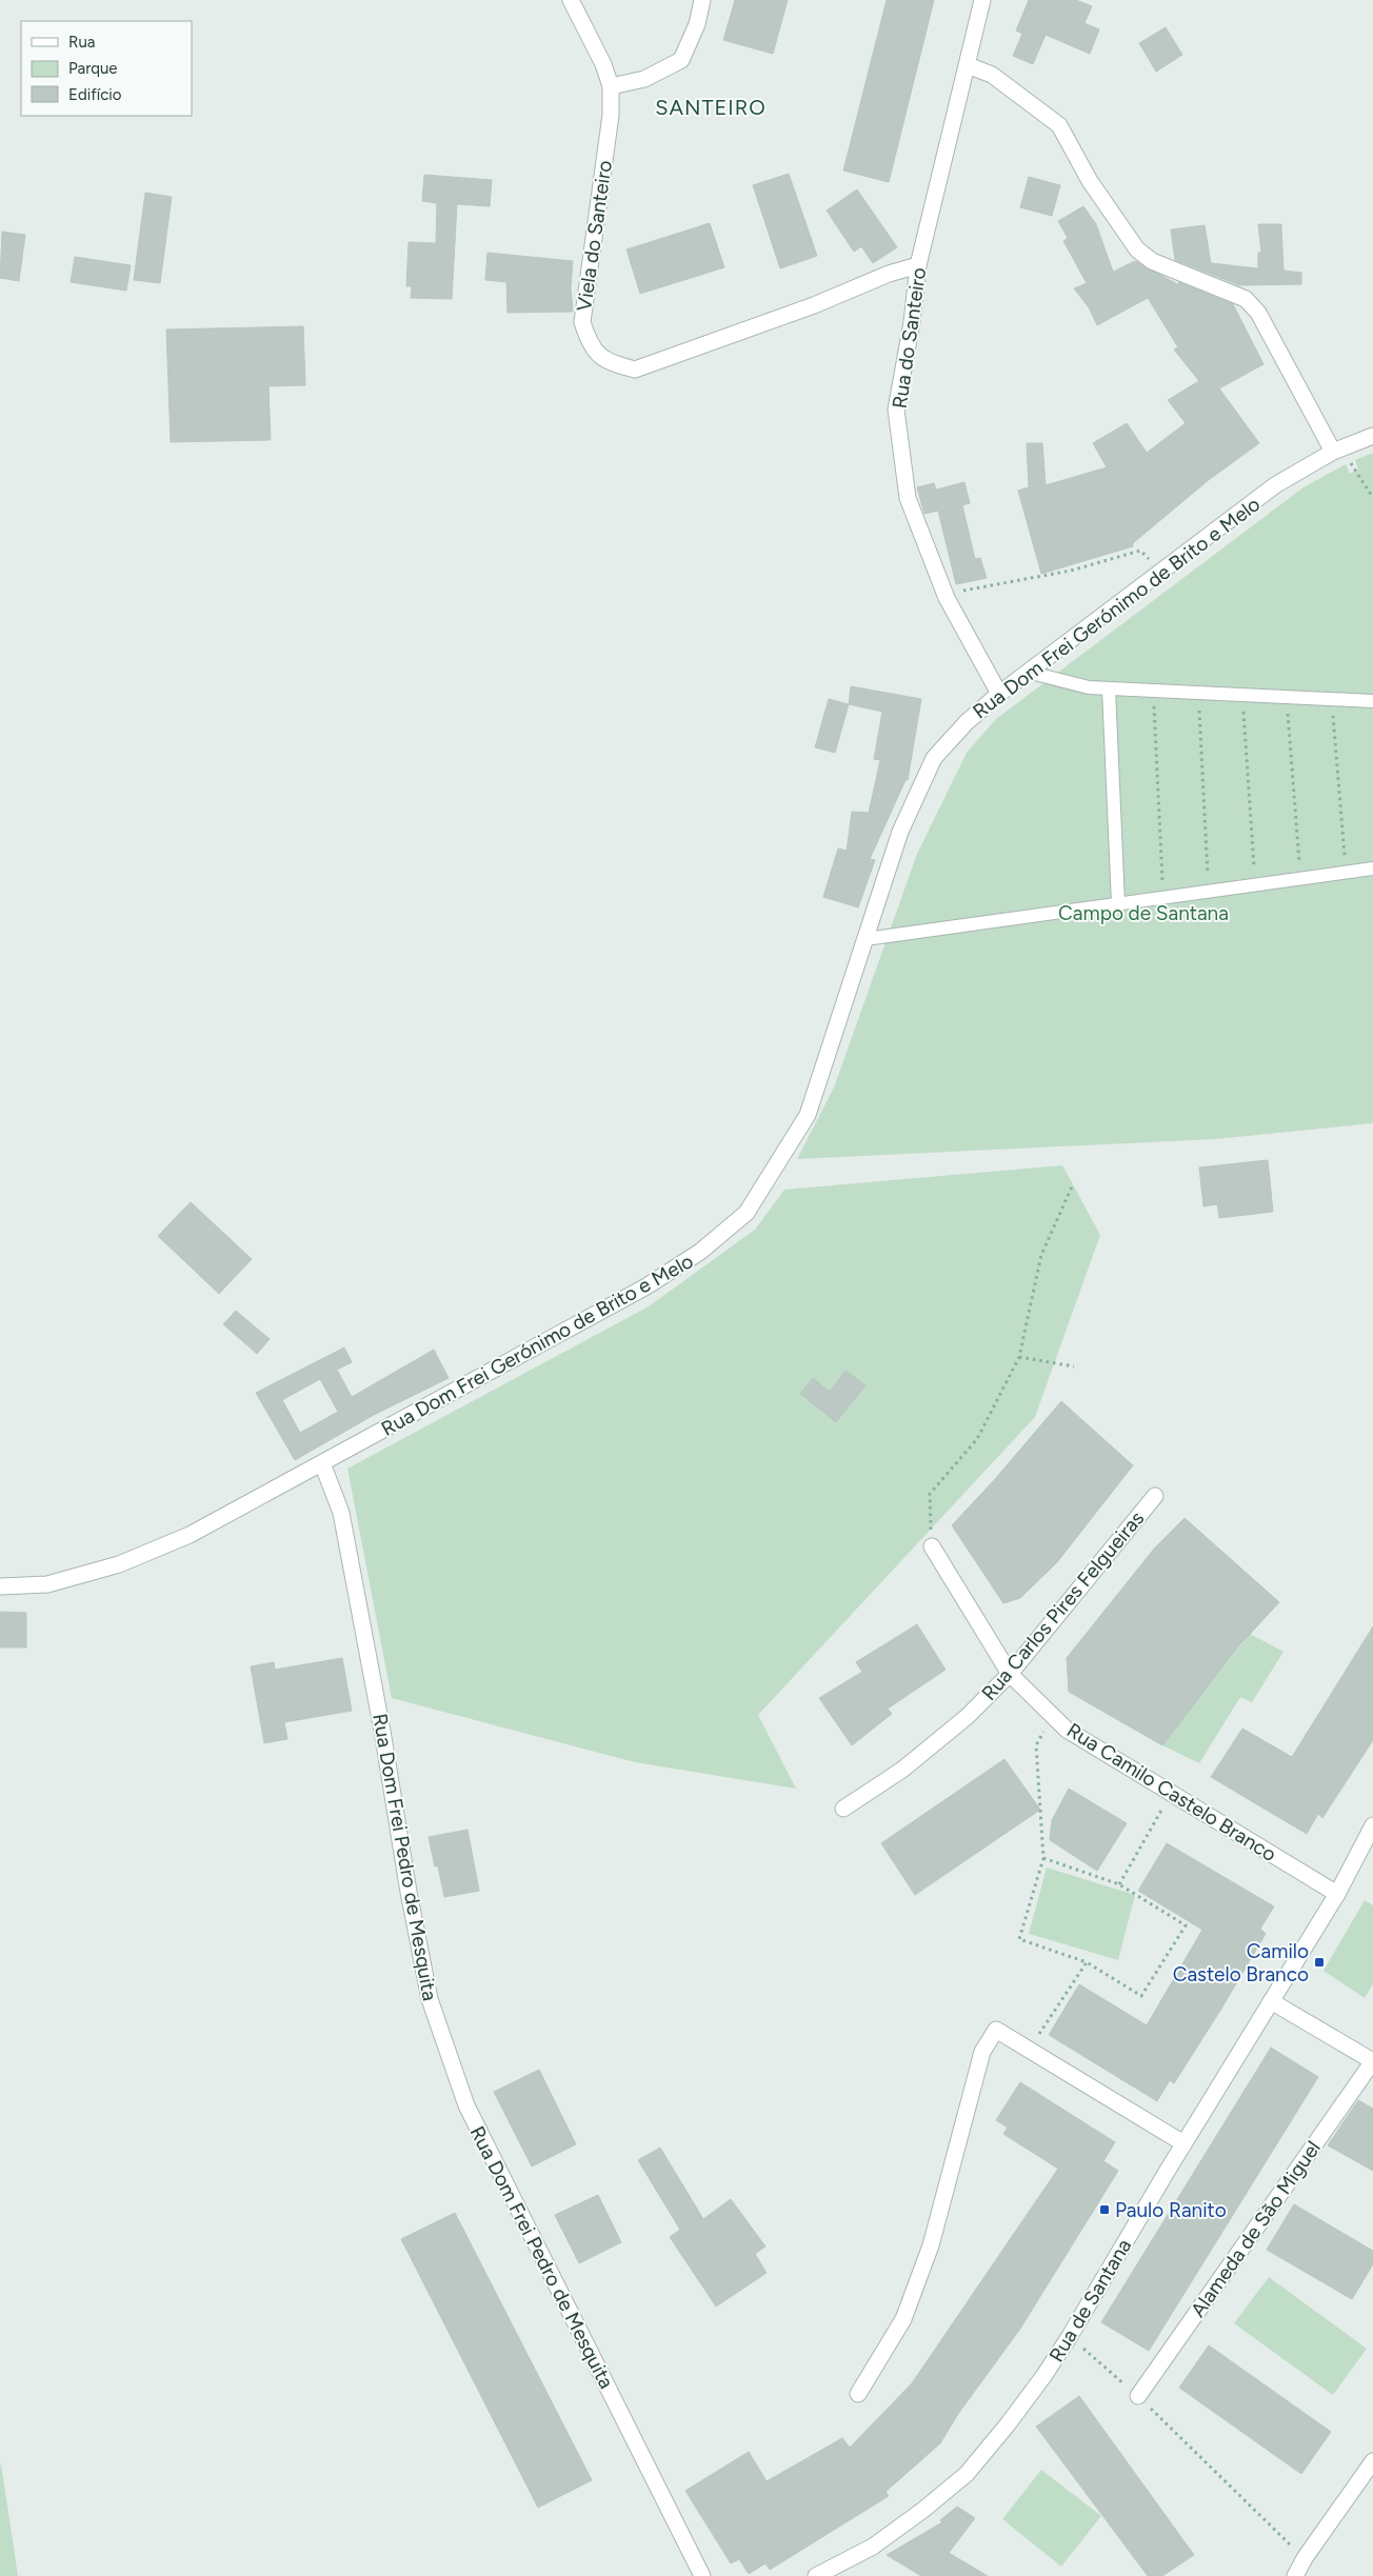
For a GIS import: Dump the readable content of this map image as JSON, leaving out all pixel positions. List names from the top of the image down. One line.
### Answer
{"streets":{"street":["Viela do Santeiro","Rua do Santeiro","Rua Dom Frei Gerónimo de Brito e Melo","Rua Carlos Pires Felgueiras","Rua Camilo Castelo Branco","Rua Dom Frei Pedro de Mesquita","Alameda de São Miguel","Rua de Santana"]},"crossings":[["Viela do Santeiro","Rua do Santeiro"],["Rua do Santeiro","Rua Dom Frei Gerónimo de Brito e Melo"],["Rua Dom Frei Gerónimo de Brito e Melo","Rua Dom Frei Pedro de Mesquita"],["Rua Carlos Pires Felgueiras","Rua Camilo Castelo Branco"],["Rua Camilo Castelo Branco","Rua de Santana"]],"districts":["SANTEIRO"],"parks":["Campo de Santana"],"places":{"transit":["Camilo Castelo Branco","Paulo Ranito"]},"legend":["Rua","Parque","Edifício"]}
